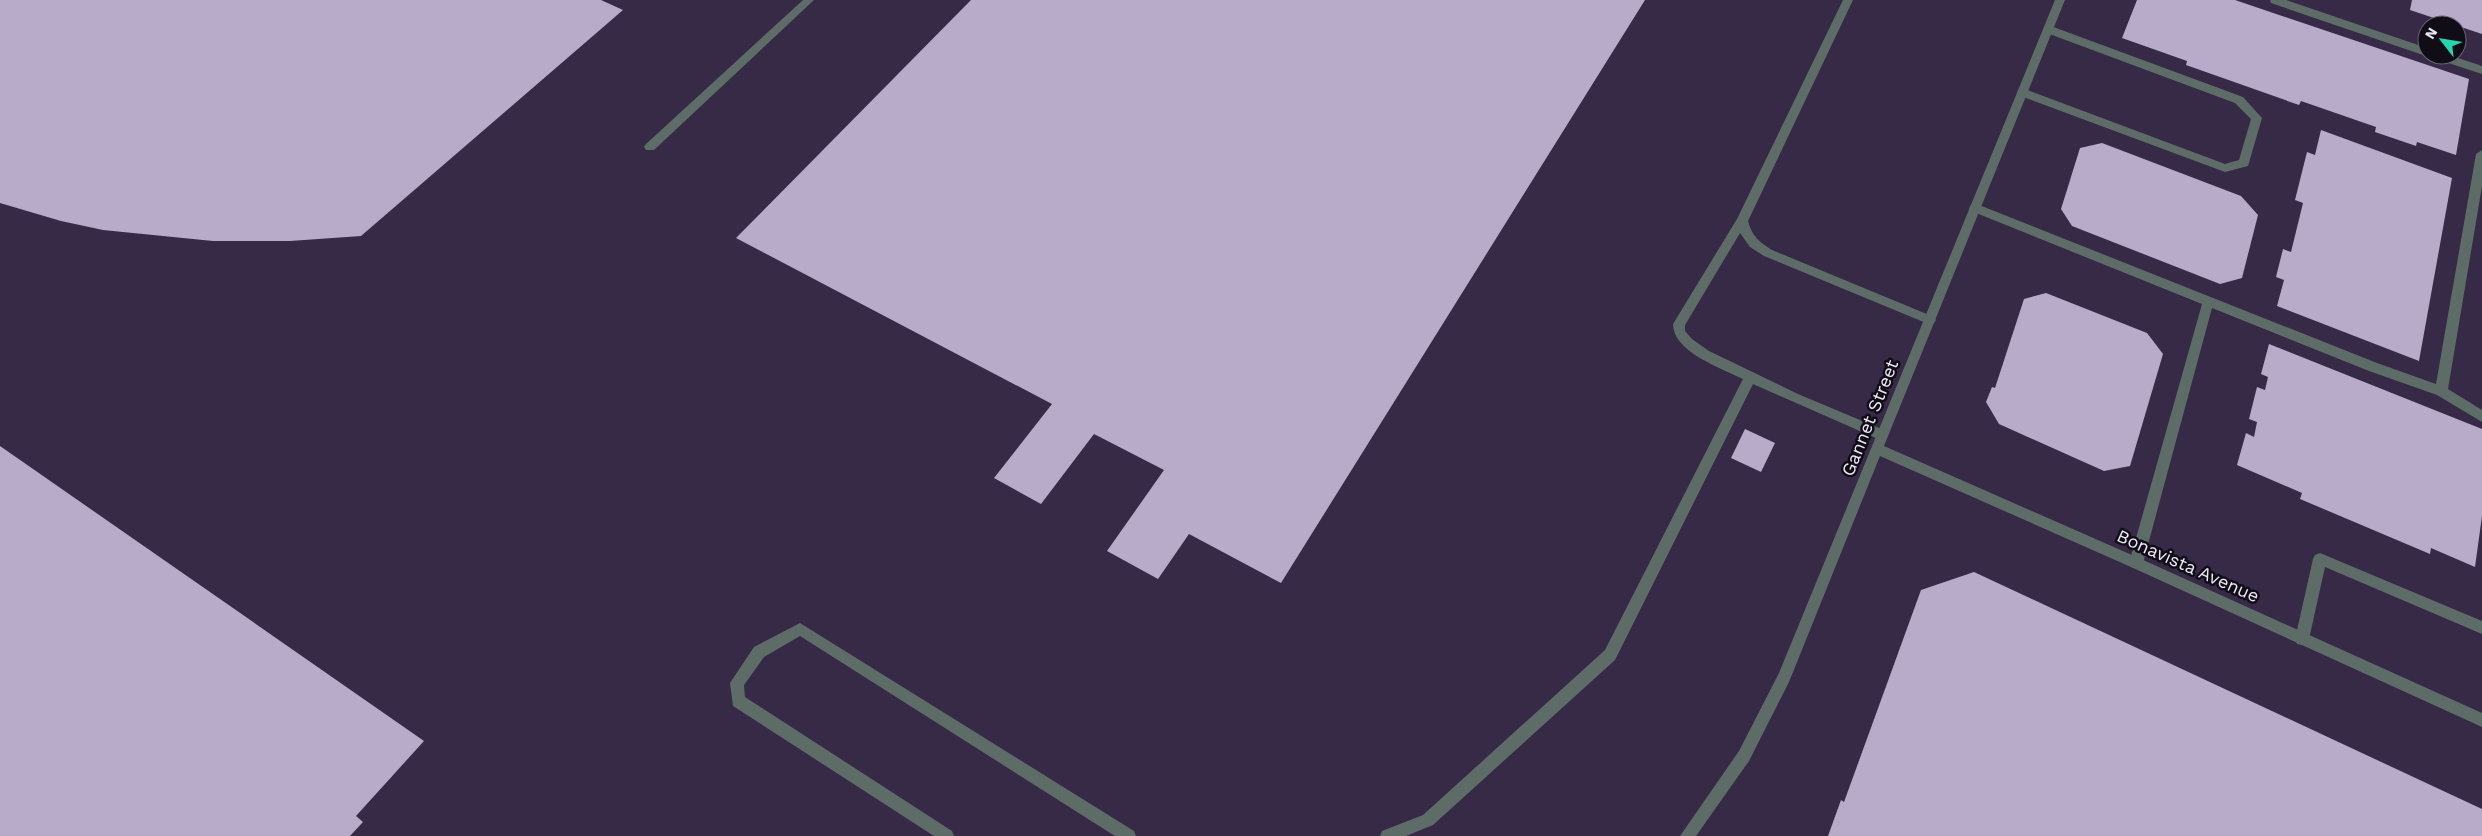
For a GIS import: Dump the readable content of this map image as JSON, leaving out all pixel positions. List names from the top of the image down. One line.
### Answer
{"streets":{"street":["Gannet Street","Bonavista Avenue"]},"crossings":[["Gannet Street","Bonavista Avenue"]],"north":"top left"}
